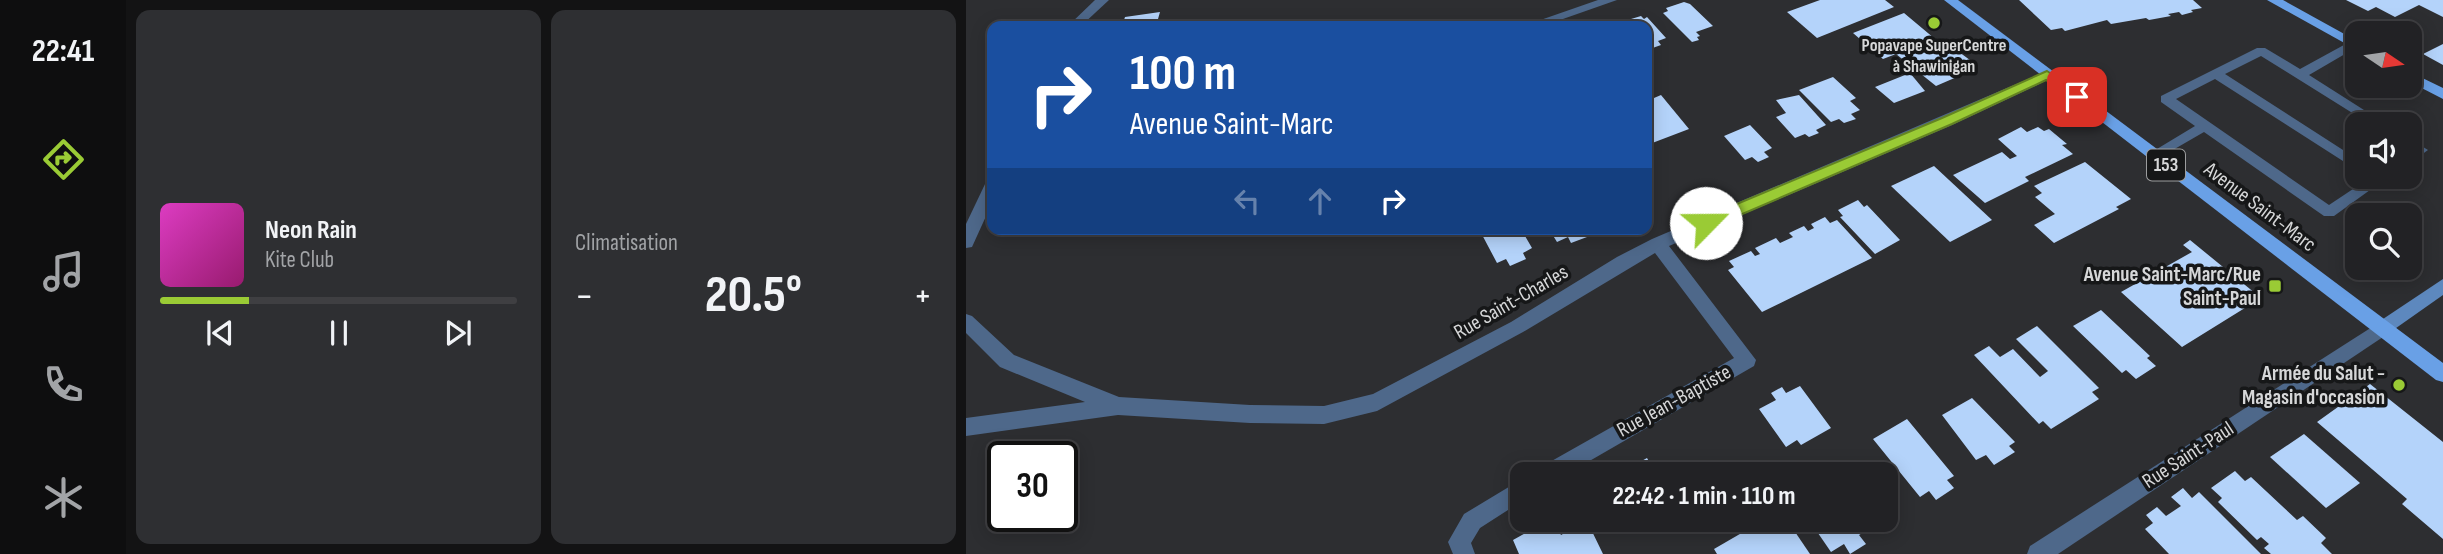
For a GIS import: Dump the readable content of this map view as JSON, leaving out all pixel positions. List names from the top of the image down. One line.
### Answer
{"streets":{"main road":["153","Avenue Saint-Marc"],"street":["Rue Saint-Charles","Rue Jean-Baptiste","Rue Saint-Paul"]},"crossings":[["Avenue Saint-Marc","Rue Saint-Charles"],["Avenue Saint-Marc","Rue Saint-Paul"],["Rue Saint-Charles","Rue Jean-Baptiste"]],"places":{"other":["Popavape SuperCentre à Shawinigan","Armée du Salut - Magasin d'occasion"],"transit":["Avenue Saint-Marc/Rue Saint-Paul"]},"north":"right","page":{"tabs":"22:41","tile":"Climatisation","turn":["100 m","Avenue Saint-Marc"],"song":["Neon Rain","Kite Club"],"heat":["−","20.5°","+"],"limit":"30","trip":"22:42 · 1 min · 110 m"}}
